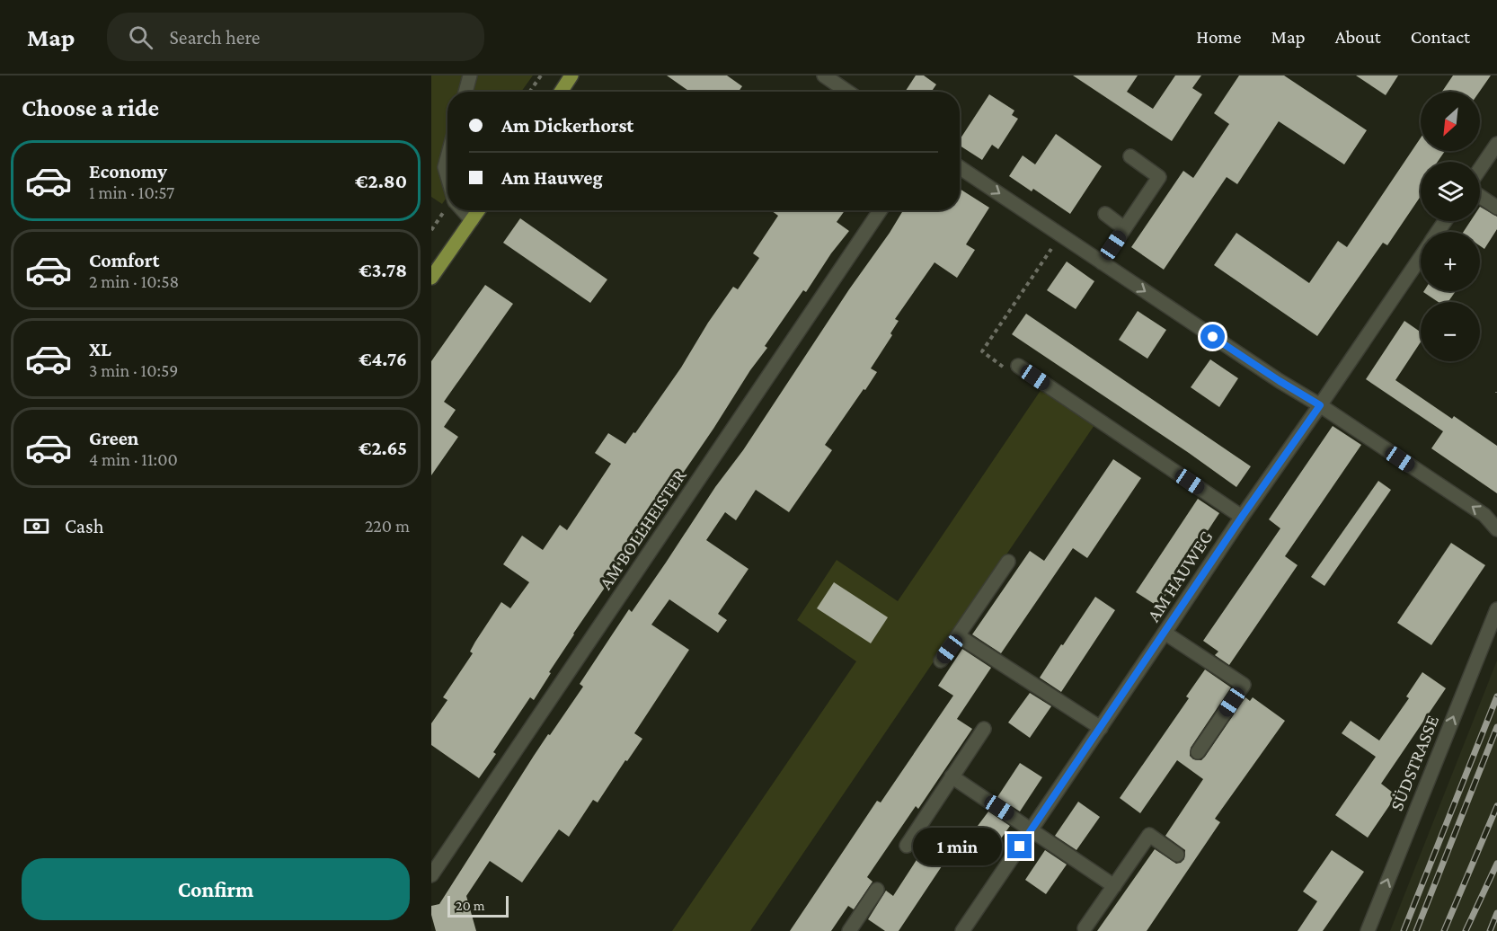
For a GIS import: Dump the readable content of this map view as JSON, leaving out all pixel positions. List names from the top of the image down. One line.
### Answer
{"streets":{"street":["AM BOLLHEISTER","AM HAUWEG","SÜDSTRASSE"]},"one_way":["SÜDSTRASSE"],"scale_bar":"20 m","north":"bottom left","page":{"header":"Map","search":"Search here","nav":["Home","Map","About","Contact"],"heading":"Choose a ride","map_buttons":["+","−"],"banner":["Am Dickerhorst","Am Hauweg"],"list":[{"name":"Economy","note":"1 min · 10:57","value":"€2.80"},{"name":"Comfort","note":"2 min · 10:58","value":"€3.78"},{"name":"XL","note":"3 min · 10:59","value":"€4.76"},{"name":"Green","note":"4 min · 11:00","value":"€2.65"}],"pay":["Cash","220 m"],"bubble":"1 min","buttons":"Confirm","scale":"20 m"}}
